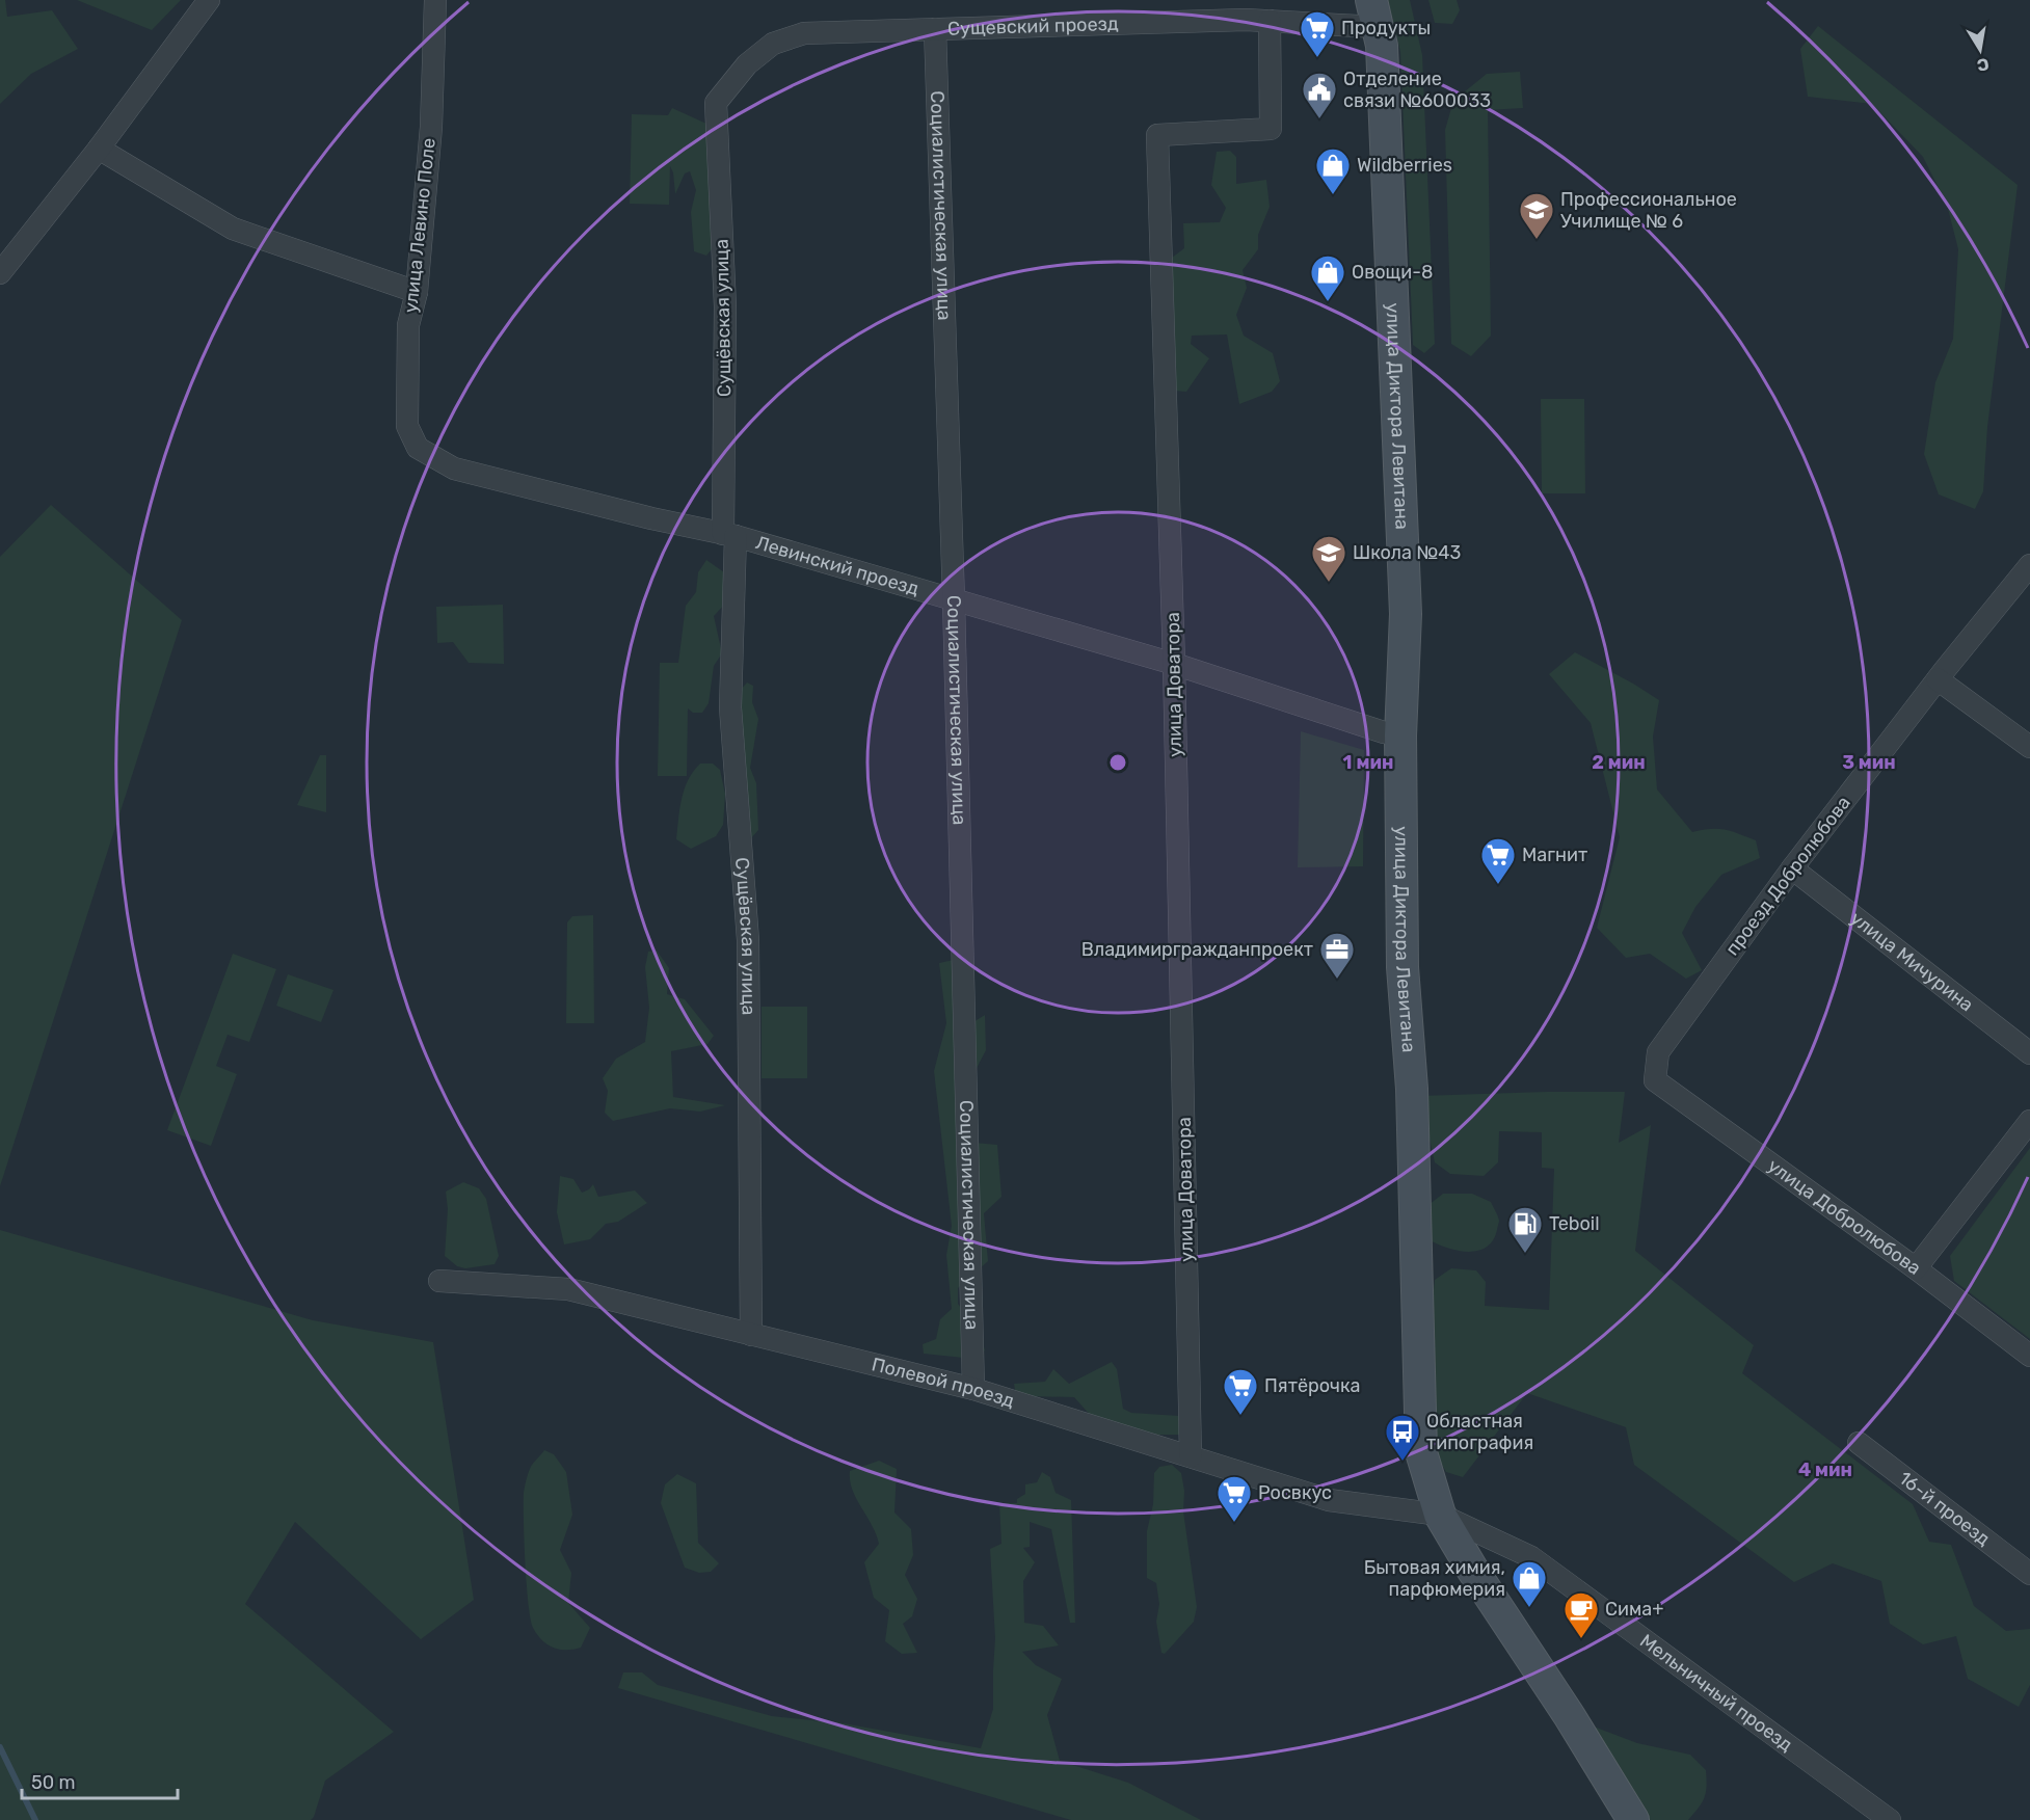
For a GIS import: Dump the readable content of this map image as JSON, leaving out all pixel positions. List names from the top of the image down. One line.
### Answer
{"streets":{"street":["Сущевский проезд","Социалистическая улица","улица Левино Поле","Сущёвская улица","улица Диктора Левитана","Левинский проезд","улица Доватора","проезд Добролюбова","улица Мичурина","улица Добролюбова","Полевой проезд","16-й проезд","Мельничный проезд"]},"crossings":[["Сущевский проезд","Социалистическая улица"],["Сущевский проезд","Сущёвская улица"],["Сущевский проезд","улица Диктора Левитана"],["Сущевский проезд","улица Доватора"],["Социалистическая улица","Левинский проезд"],["Социалистическая улица","Полевой проезд"],["улица Левино Поле","Левинский проезд"],["Сущёвская улица","Левинский проезд"],["Сущёвская улица","Полевой проезд"],["улица Диктора Левитана","Левинский проезд"],["улица Диктора Левитана","Полевой проезд"],["улица Диктора Левитана","Мельничный проезд"],["Левинский проезд","улица Доватора"],["улица Доватора","Полевой проезд"],["проезд Добролюбова","улица Мичурина"],["проезд Добролюбова","улица Добролюбова"],["Полевой проезд","Мельничный проезд"]],"places":{"supermarket":["Продукты","Магнит","Пятёрочка","Росвкус"],"public building":["Отделение связи №600033"],"shop":["Wildberries","Овощи-8","Бытовая химия, парфюмерия"],"school or university":["Профессиональное Училище № 6","Школа №43"],"office":["Владимиргражданпроект"],"fuel station":["Teboil"],"bus stop":["Областная типография"],"cafe":["Сима+"]},"scale_bar":"50 m","north":"bottom","rings":["1 мин","2 мин","3 мин","4 мин"]}
